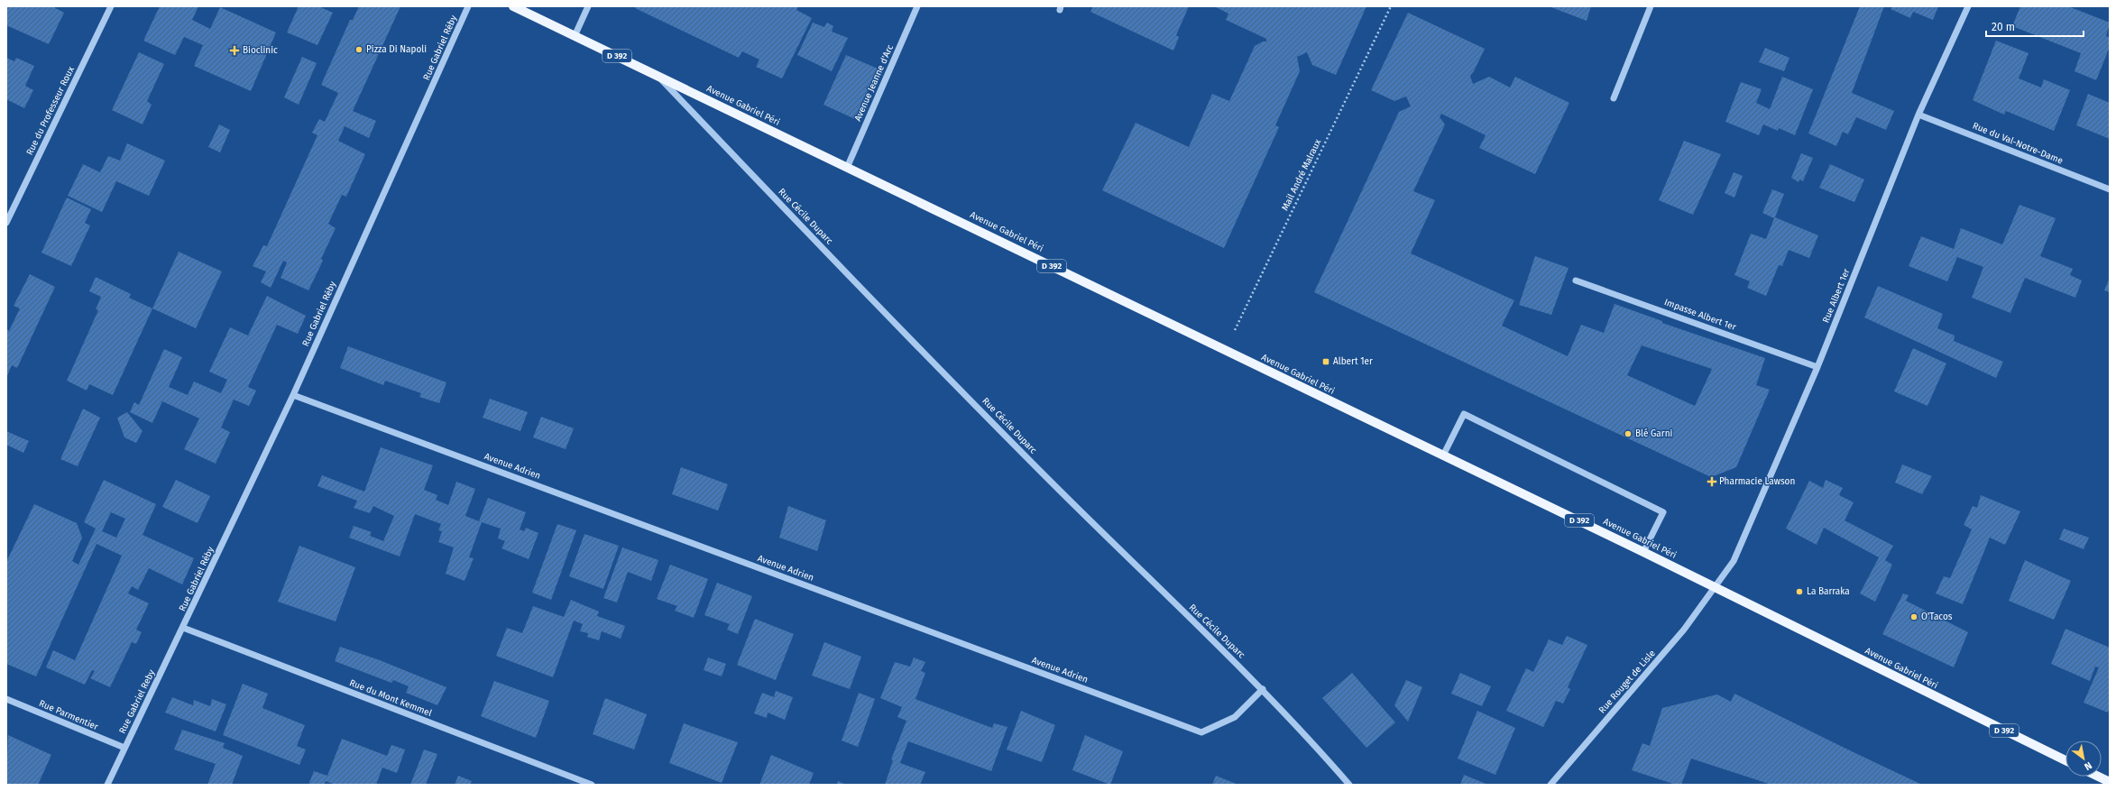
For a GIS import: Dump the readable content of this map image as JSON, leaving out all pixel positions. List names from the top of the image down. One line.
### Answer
{"streets":{"main road":["D 392","Avenue Gabriel Péri"],"street":["Rue Gabriel Réby","Avenue Jeanne d'Arc","Rue du Professeur Roux","Rue du Val-Notre-Dame","Rue Cécile Duparc","Rue Albert 1er","Impasse Albert 1er","Avenue Adrien","Rue Rouget de Lisle","Rue du Mont Kemmel","Rue Gabriel Reby","Rue Parmentier"],"path":["Mail André Malraux"]},"crossings":[["Rue Gabriel Réby","Avenue Adrien"],["Rue Gabriel Réby","Rue du Mont Kemmel"],["Rue Gabriel Réby","Rue Gabriel Reby"],["Avenue Jeanne d'Arc","Avenue Gabriel Péri"],["Avenue Gabriel Péri","Mail André Malraux"],["Avenue Gabriel Péri","Rue Cécile Duparc"],["Avenue Gabriel Péri","Rue Albert 1er"],["Avenue Gabriel Péri","Rue Rouget de Lisle"],["Rue du Val-Notre-Dame","Rue Albert 1er"],["Rue Cécile Duparc","Avenue Adrien"],["Rue Albert 1er","Impasse Albert 1er"],["Rue Albert 1er","Rue Rouget de Lisle"],["Rue du Mont Kemmel","Rue Gabriel Reby"],["Rue Gabriel Reby","Rue Parmentier"]],"places":{"other":["Pizza Di Napoli","Blé Garni","La Barraka","O'Tacos"],"health":["Bioclinic","Pharmacie Lawson"],"transit":["Albert 1er"]},"scale_bar":"20 m","north":"bottom right"}
